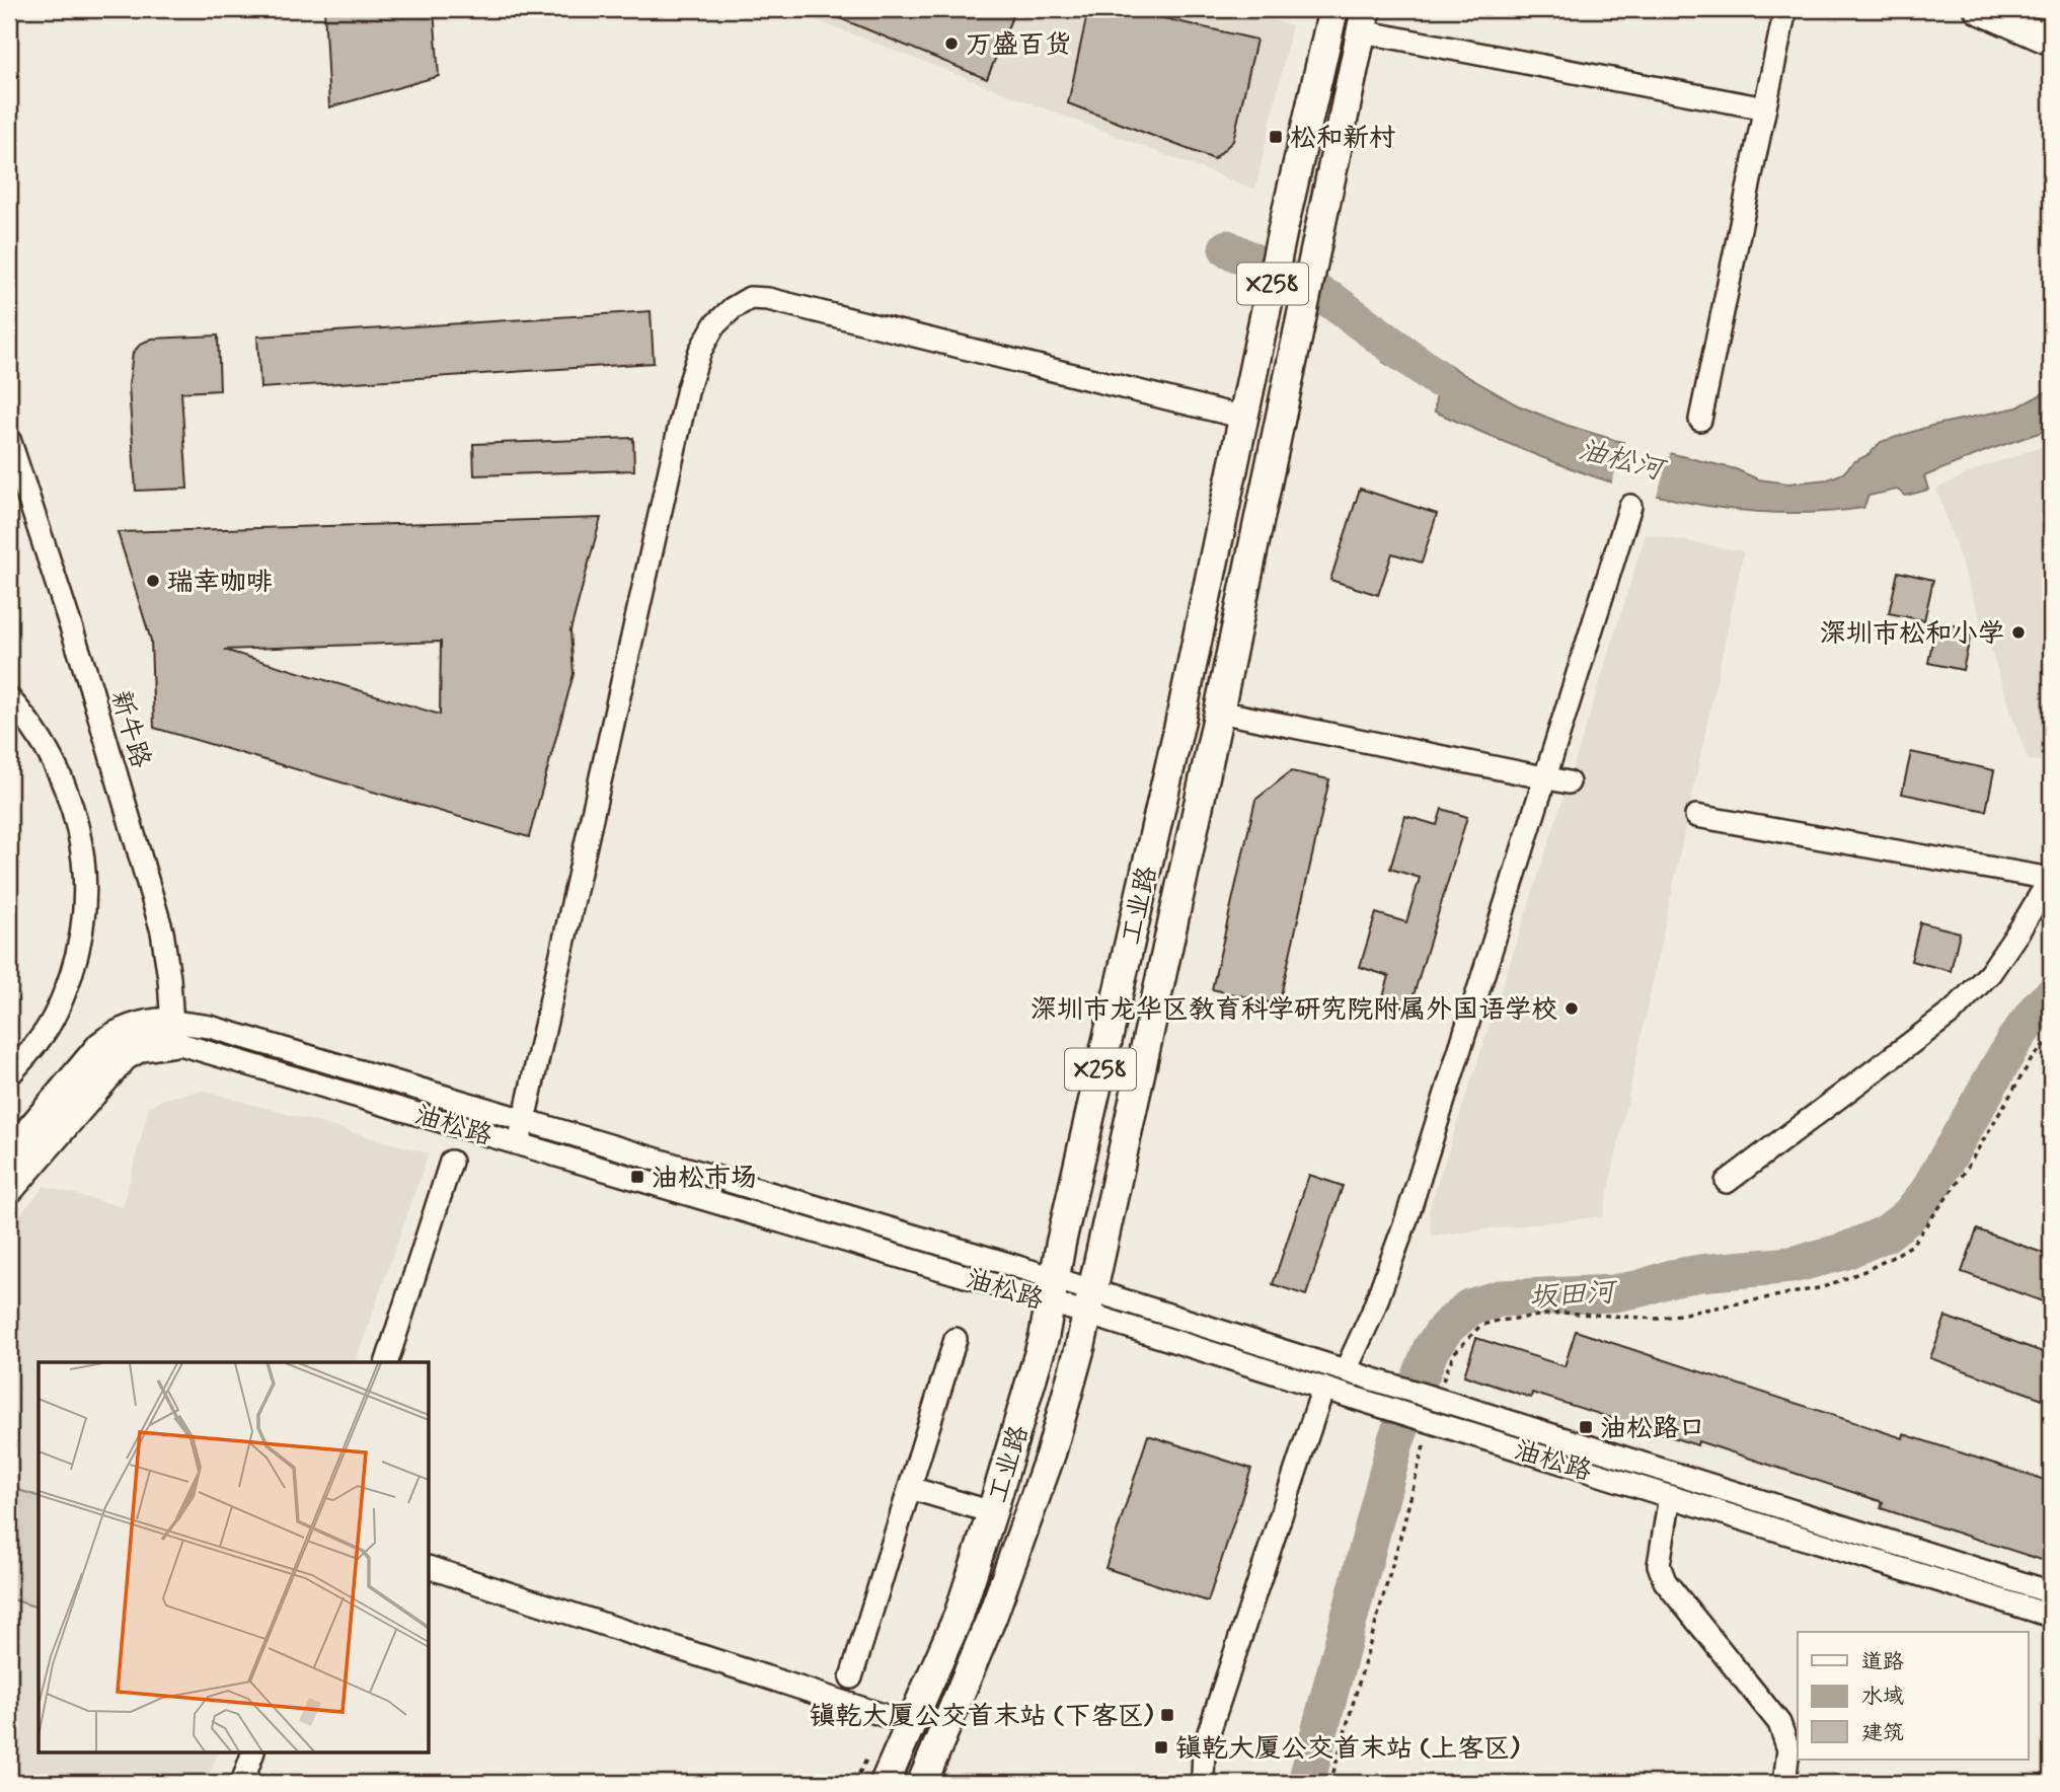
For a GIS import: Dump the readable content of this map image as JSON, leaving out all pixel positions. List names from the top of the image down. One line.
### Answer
{"streets":{"main road":["X258","工业路","油松路"],"street":["新牛路"]},"crossings":[["新牛路","油松路"],["工业路","油松路"]],"water":["油松河","坂田河"],"places":{"other":["万盛百货","瑞幸咖啡","深圳市松和小学","深圳市龙华区教育科学研究院附属外国语学校"],"transit":["松和新村","油松市场","油松路口","镇乾大厦公交首末站 (下客区)","镇乾大厦公交首末站 (上客区)"]},"legend":["道路","水域","建筑"]}
